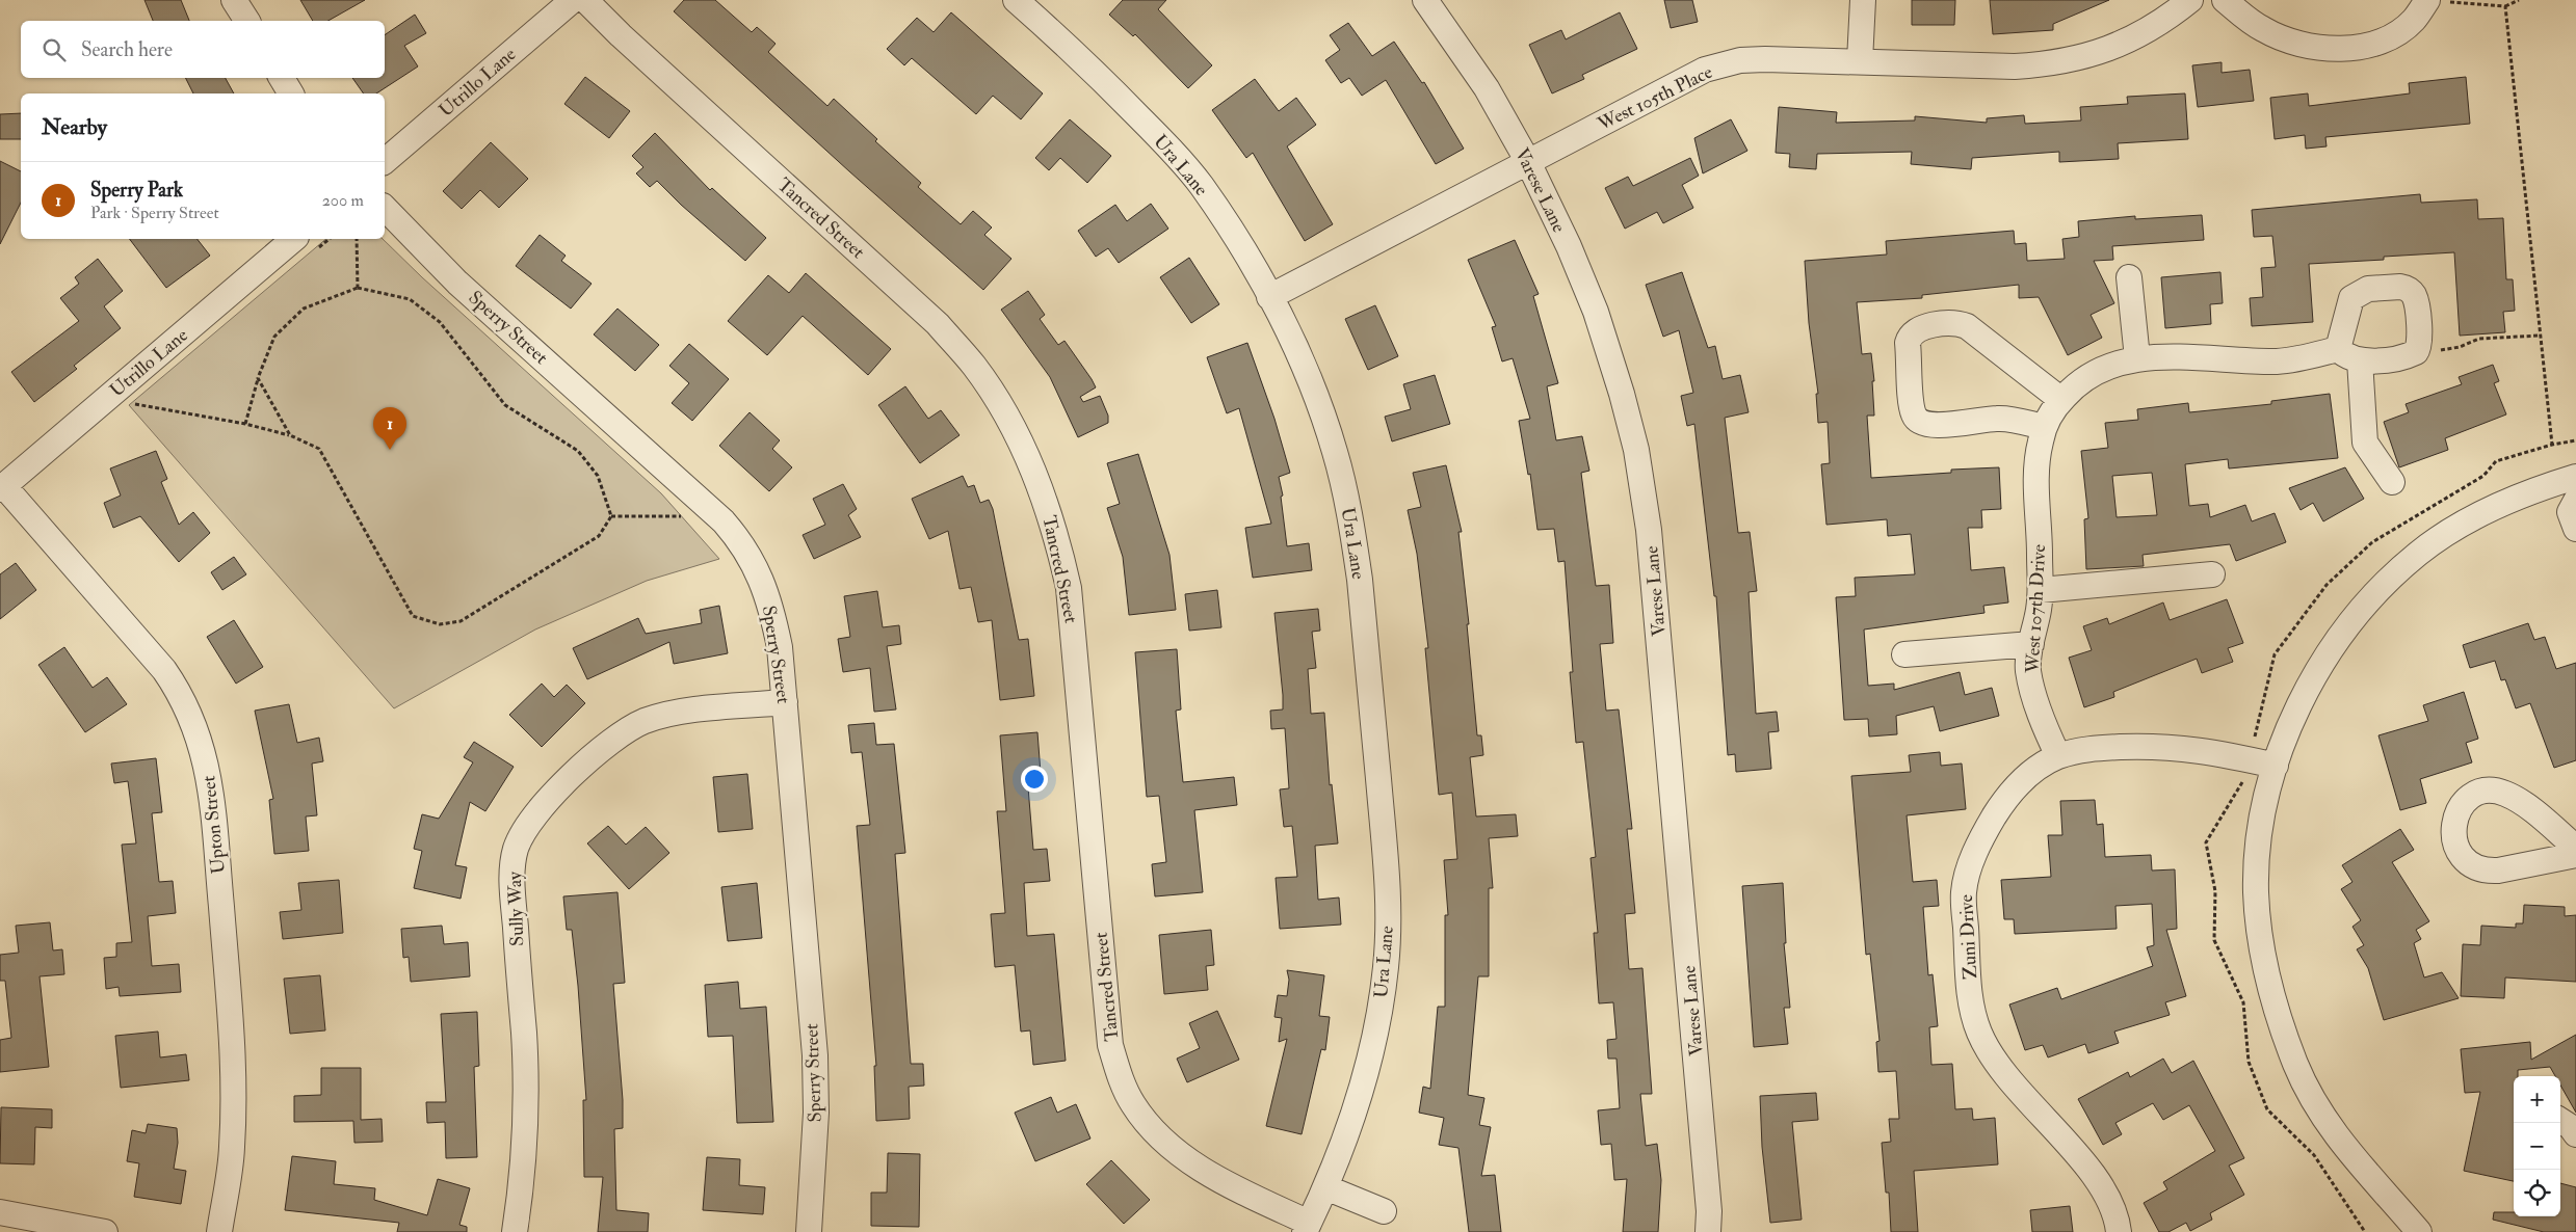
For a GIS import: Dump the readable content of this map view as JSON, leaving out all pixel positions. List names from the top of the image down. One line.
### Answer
{"streets":{"street":["Utrillo Lane","West 105th Place","Ura Lane","Varese Lane","Tancred Street","Sperry Street","West 107th Drive","Upton Street","Sully Way","Zuni Drive"]},"crossings":[["Utrillo Lane","Upton Street"],["West 105th Place","Ura Lane"],["West 105th Place","Varese Lane"],["Ura Lane","Tancred Street"],["Sperry Street","Sully Way"],["West 107th Drive","Zuni Drive"]],"page":{"search":"Search here","heading":"Nearby","list":[{"mark":"1","name":"Sperry Park","note":"Park · Sperry Street","value":"200 m"}],"pins":"1","map_buttons":["+","−"]}}
